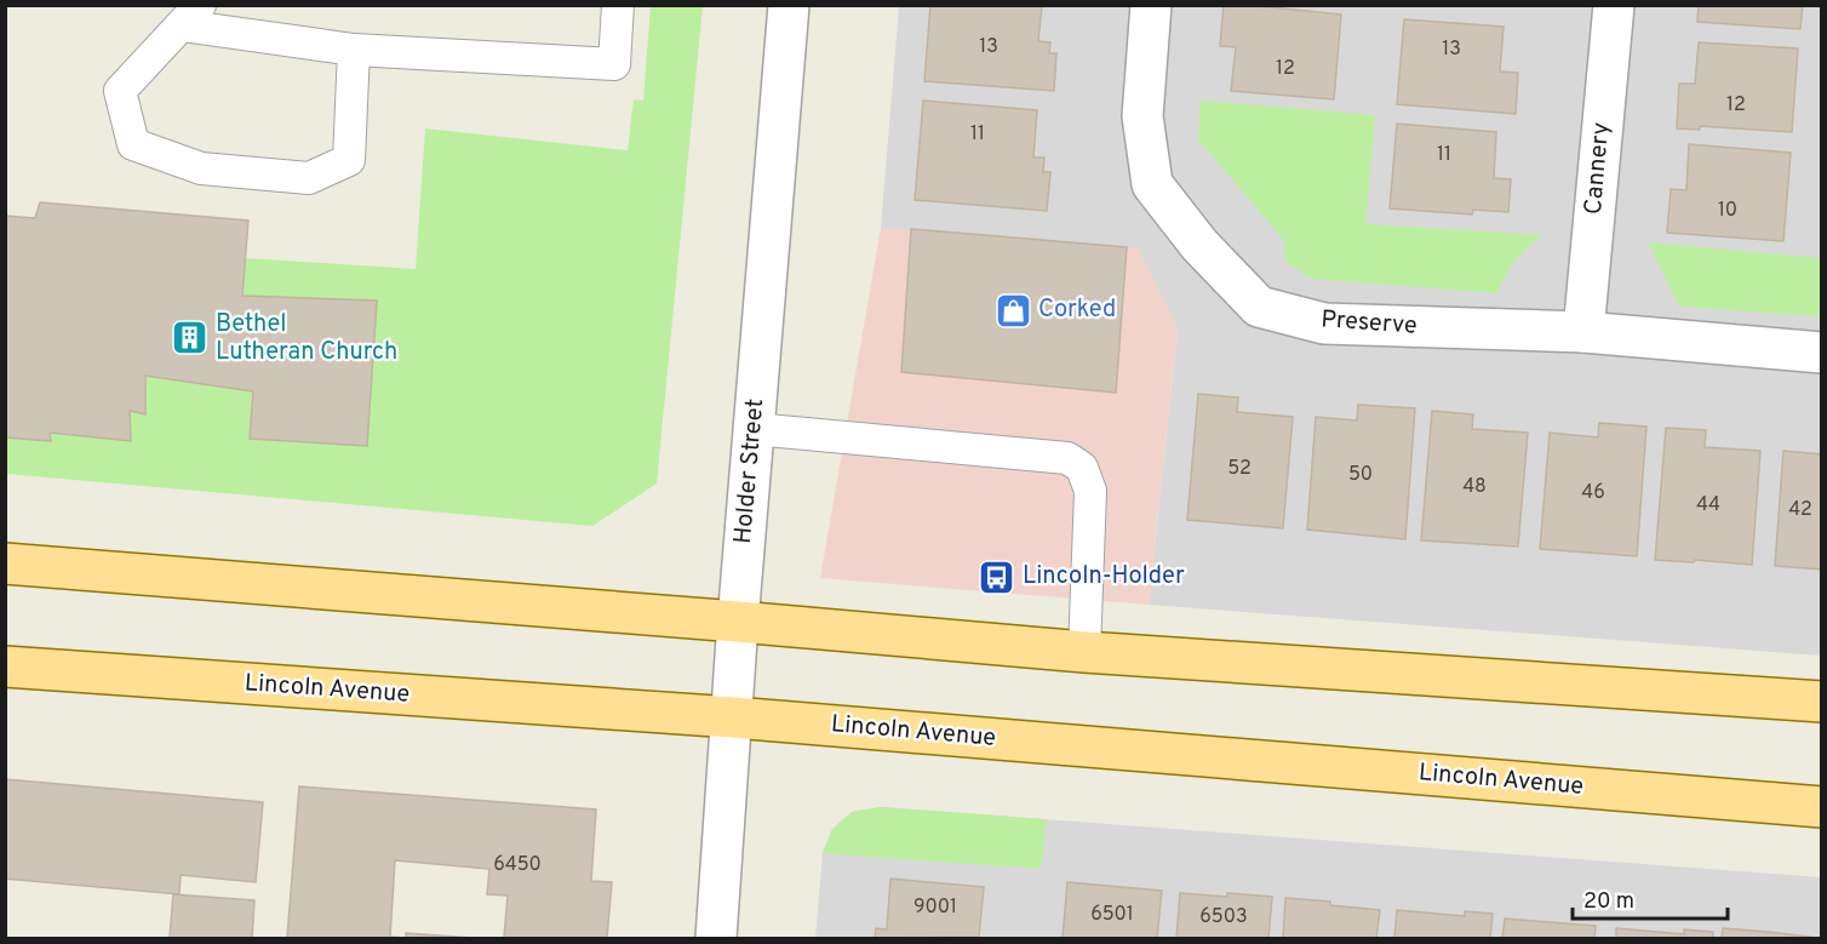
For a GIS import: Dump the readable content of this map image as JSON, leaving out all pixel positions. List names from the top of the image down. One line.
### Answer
{"streets":{"main road":["Lincoln Avenue"],"street":["Cannery","Preserve","Holder Street"]},"crossings":[["Cannery","Preserve"],["Holder Street","Lincoln Avenue"]],"places":{"shop":["Corked"],"building":["Bethel Lutheran Church"],"bus stop":["Lincoln-Holder"]},"house_numbers":["13","13","12","12","11","11","10","52","50","48","46","44","42","6450","9001","6501","6503"],"scale_bar":"20 m"}
